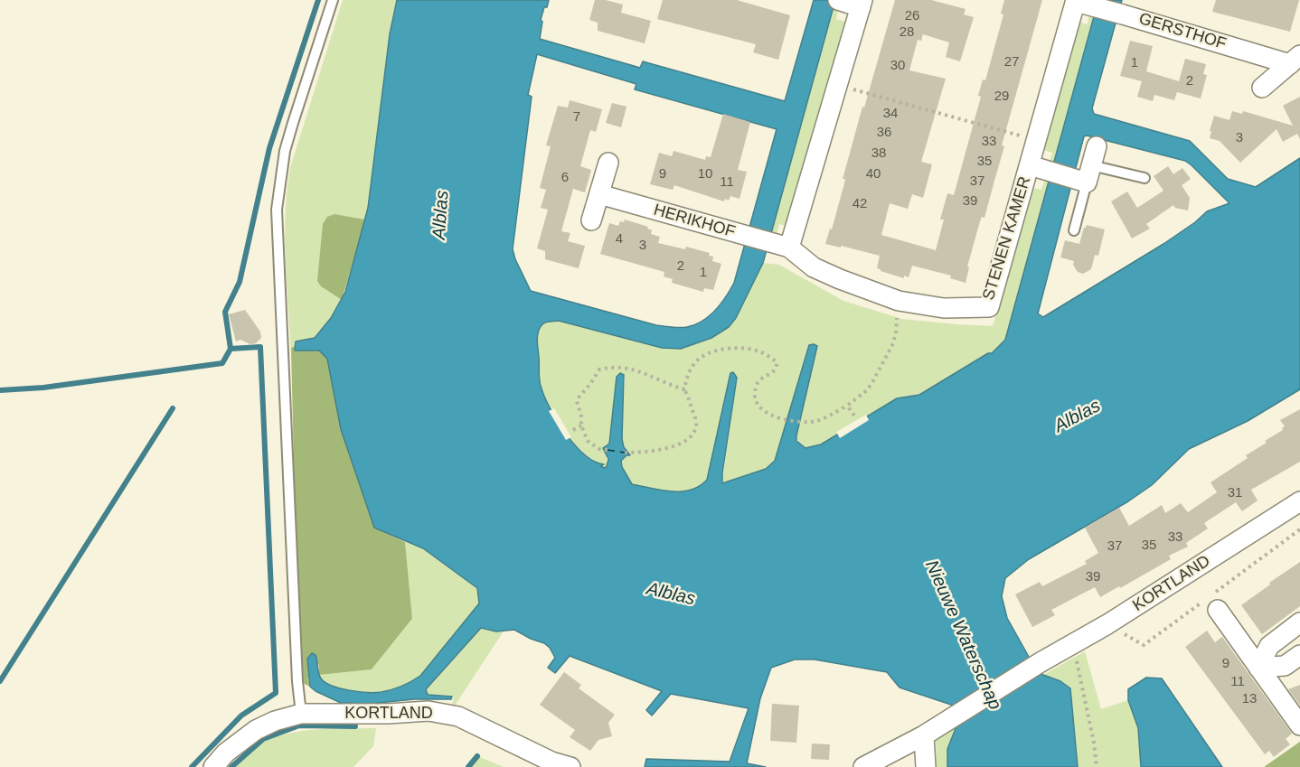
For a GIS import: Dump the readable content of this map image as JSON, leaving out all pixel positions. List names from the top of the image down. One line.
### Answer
{"streets":{"street":["GERSTHOF","HERIKHOF","STENEN KAMER","KORTLAND"]},"crossings":[["GERSTHOF","STENEN KAMER"],["HERIKHOF","STENEN KAMER"]],"water":["Alblas","Nieuwe Waterschap"],"house_numbers":["26","28","27","1","30","2","29","34","7","36","3","33","38","35","9","10","40","6","37","11","39","42","4","3","2","1","31","33","35","37","39","9","11","13"]}
